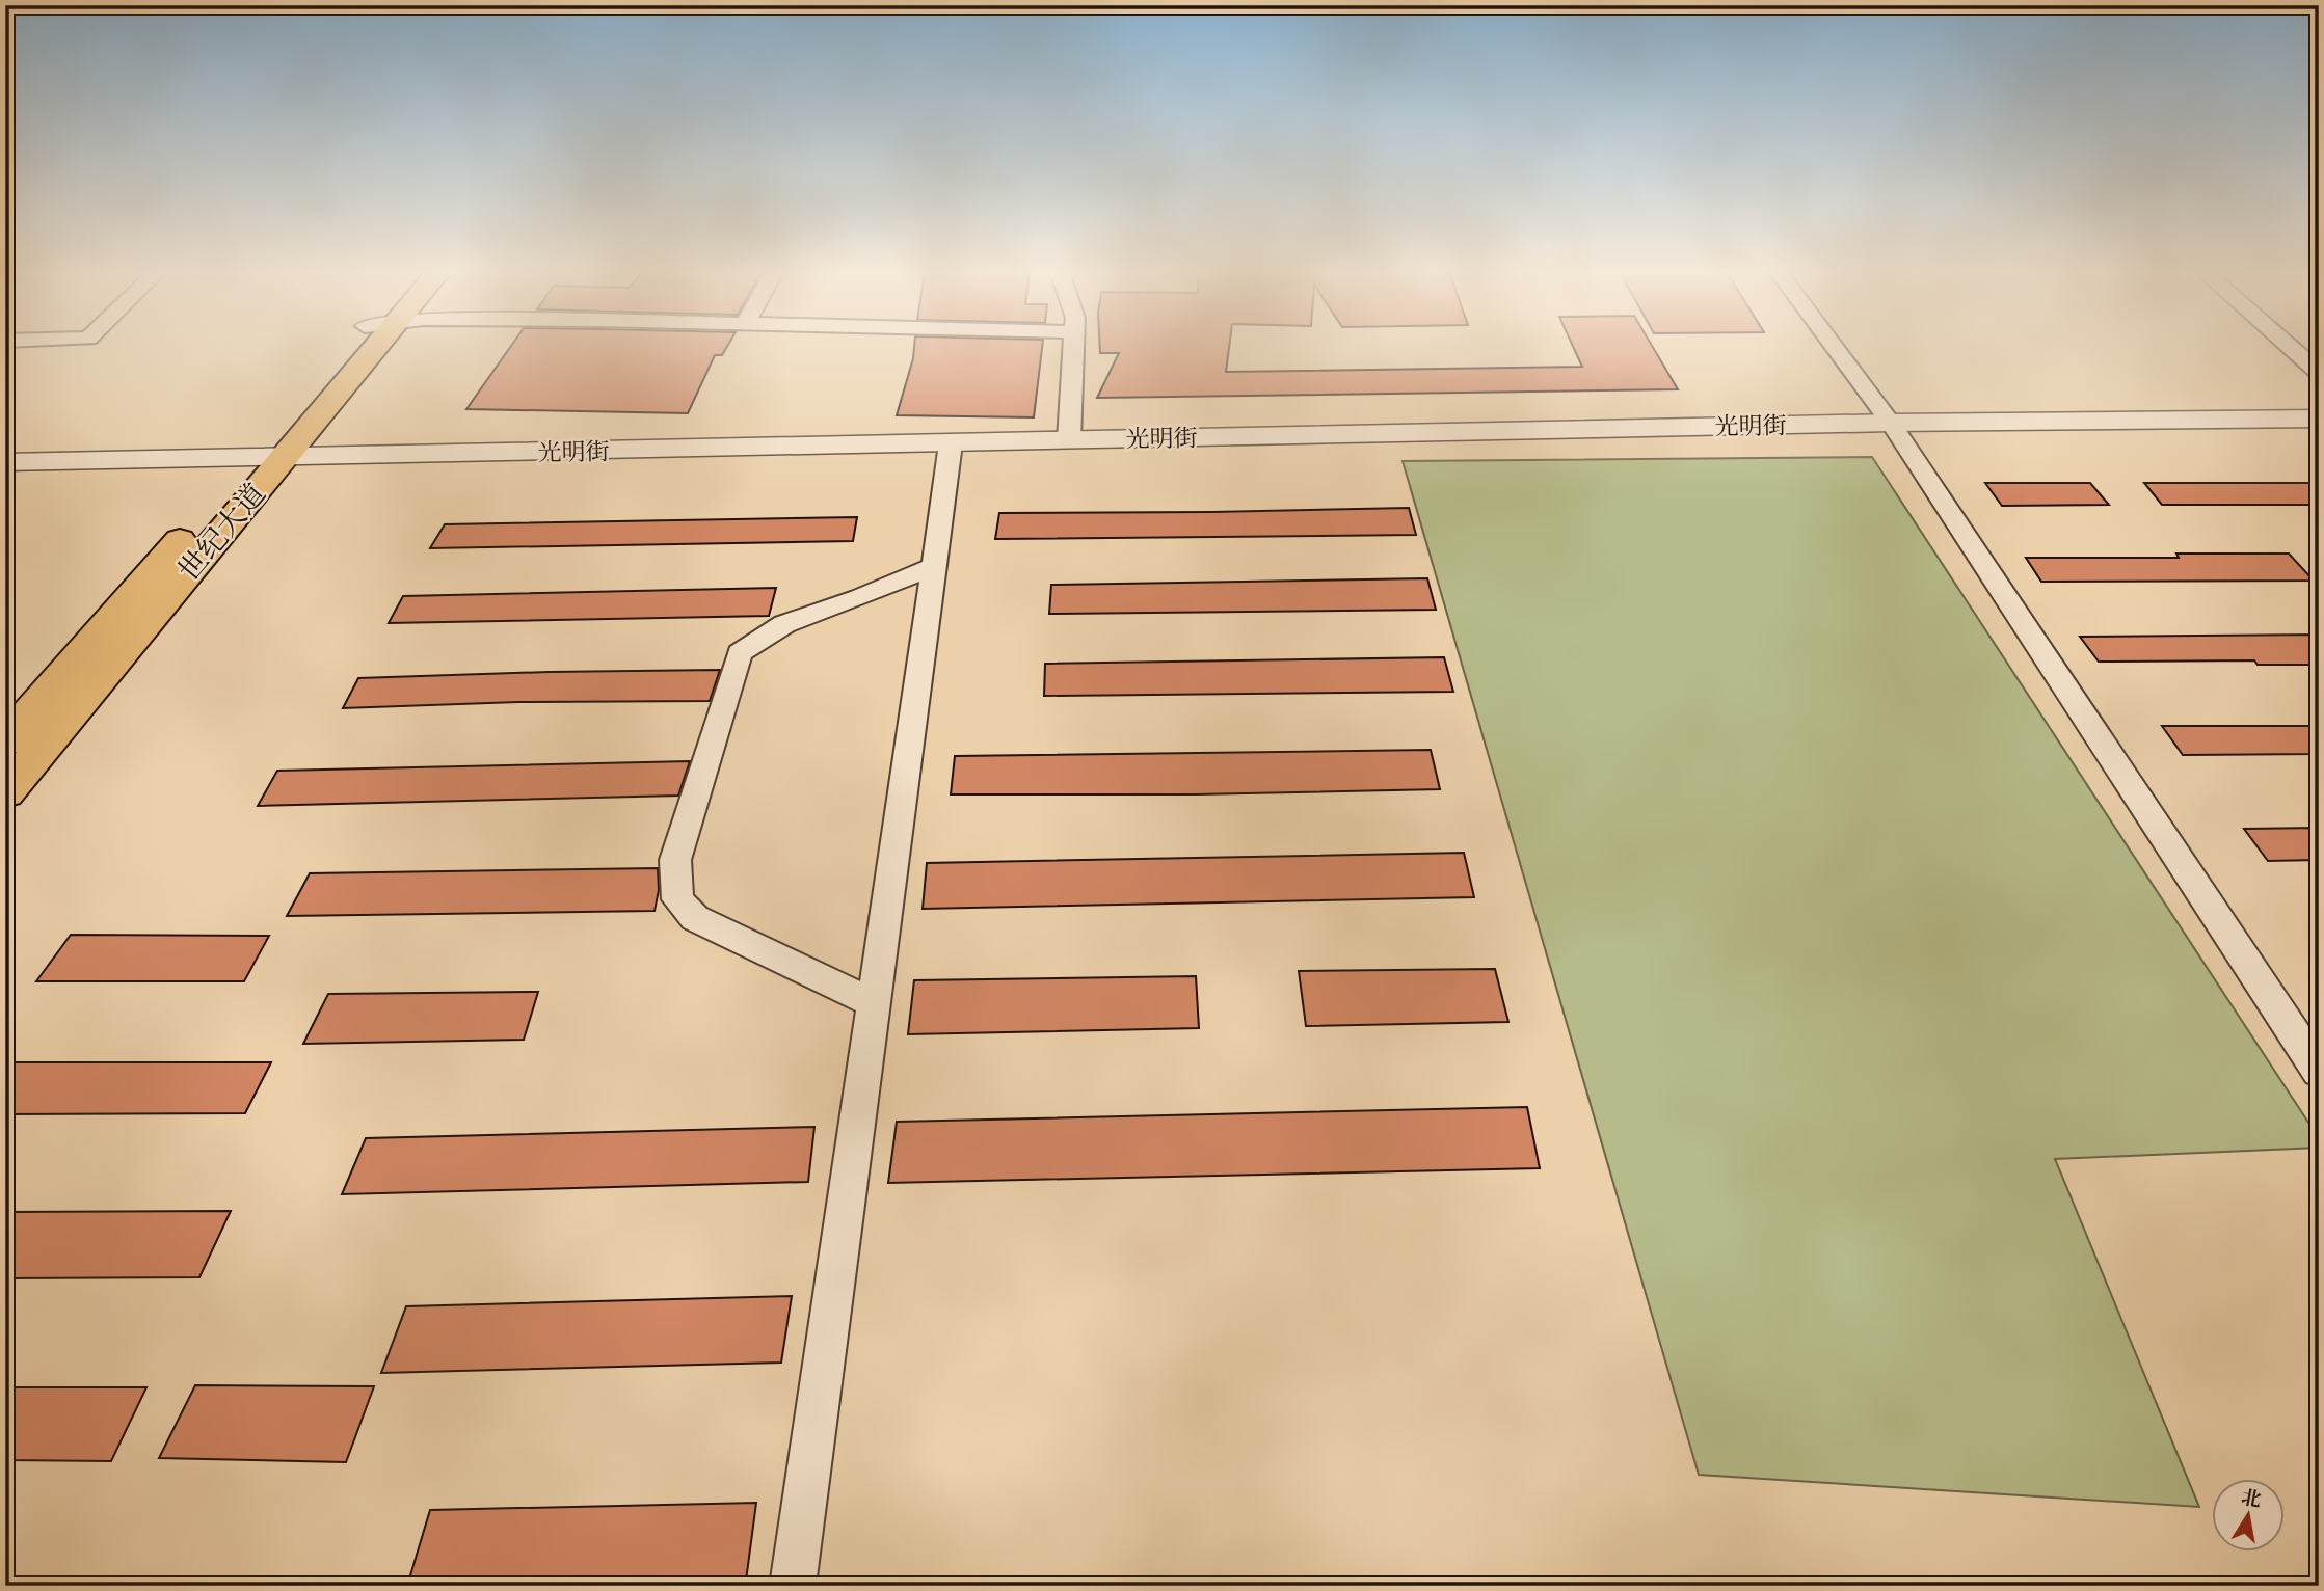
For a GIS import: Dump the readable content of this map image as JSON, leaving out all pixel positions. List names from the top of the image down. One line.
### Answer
{"streets":{"main road":["世纪大道"],"street":["光明街"]},"crossings":[["光明街","世纪大道"]],"north":"top"}
